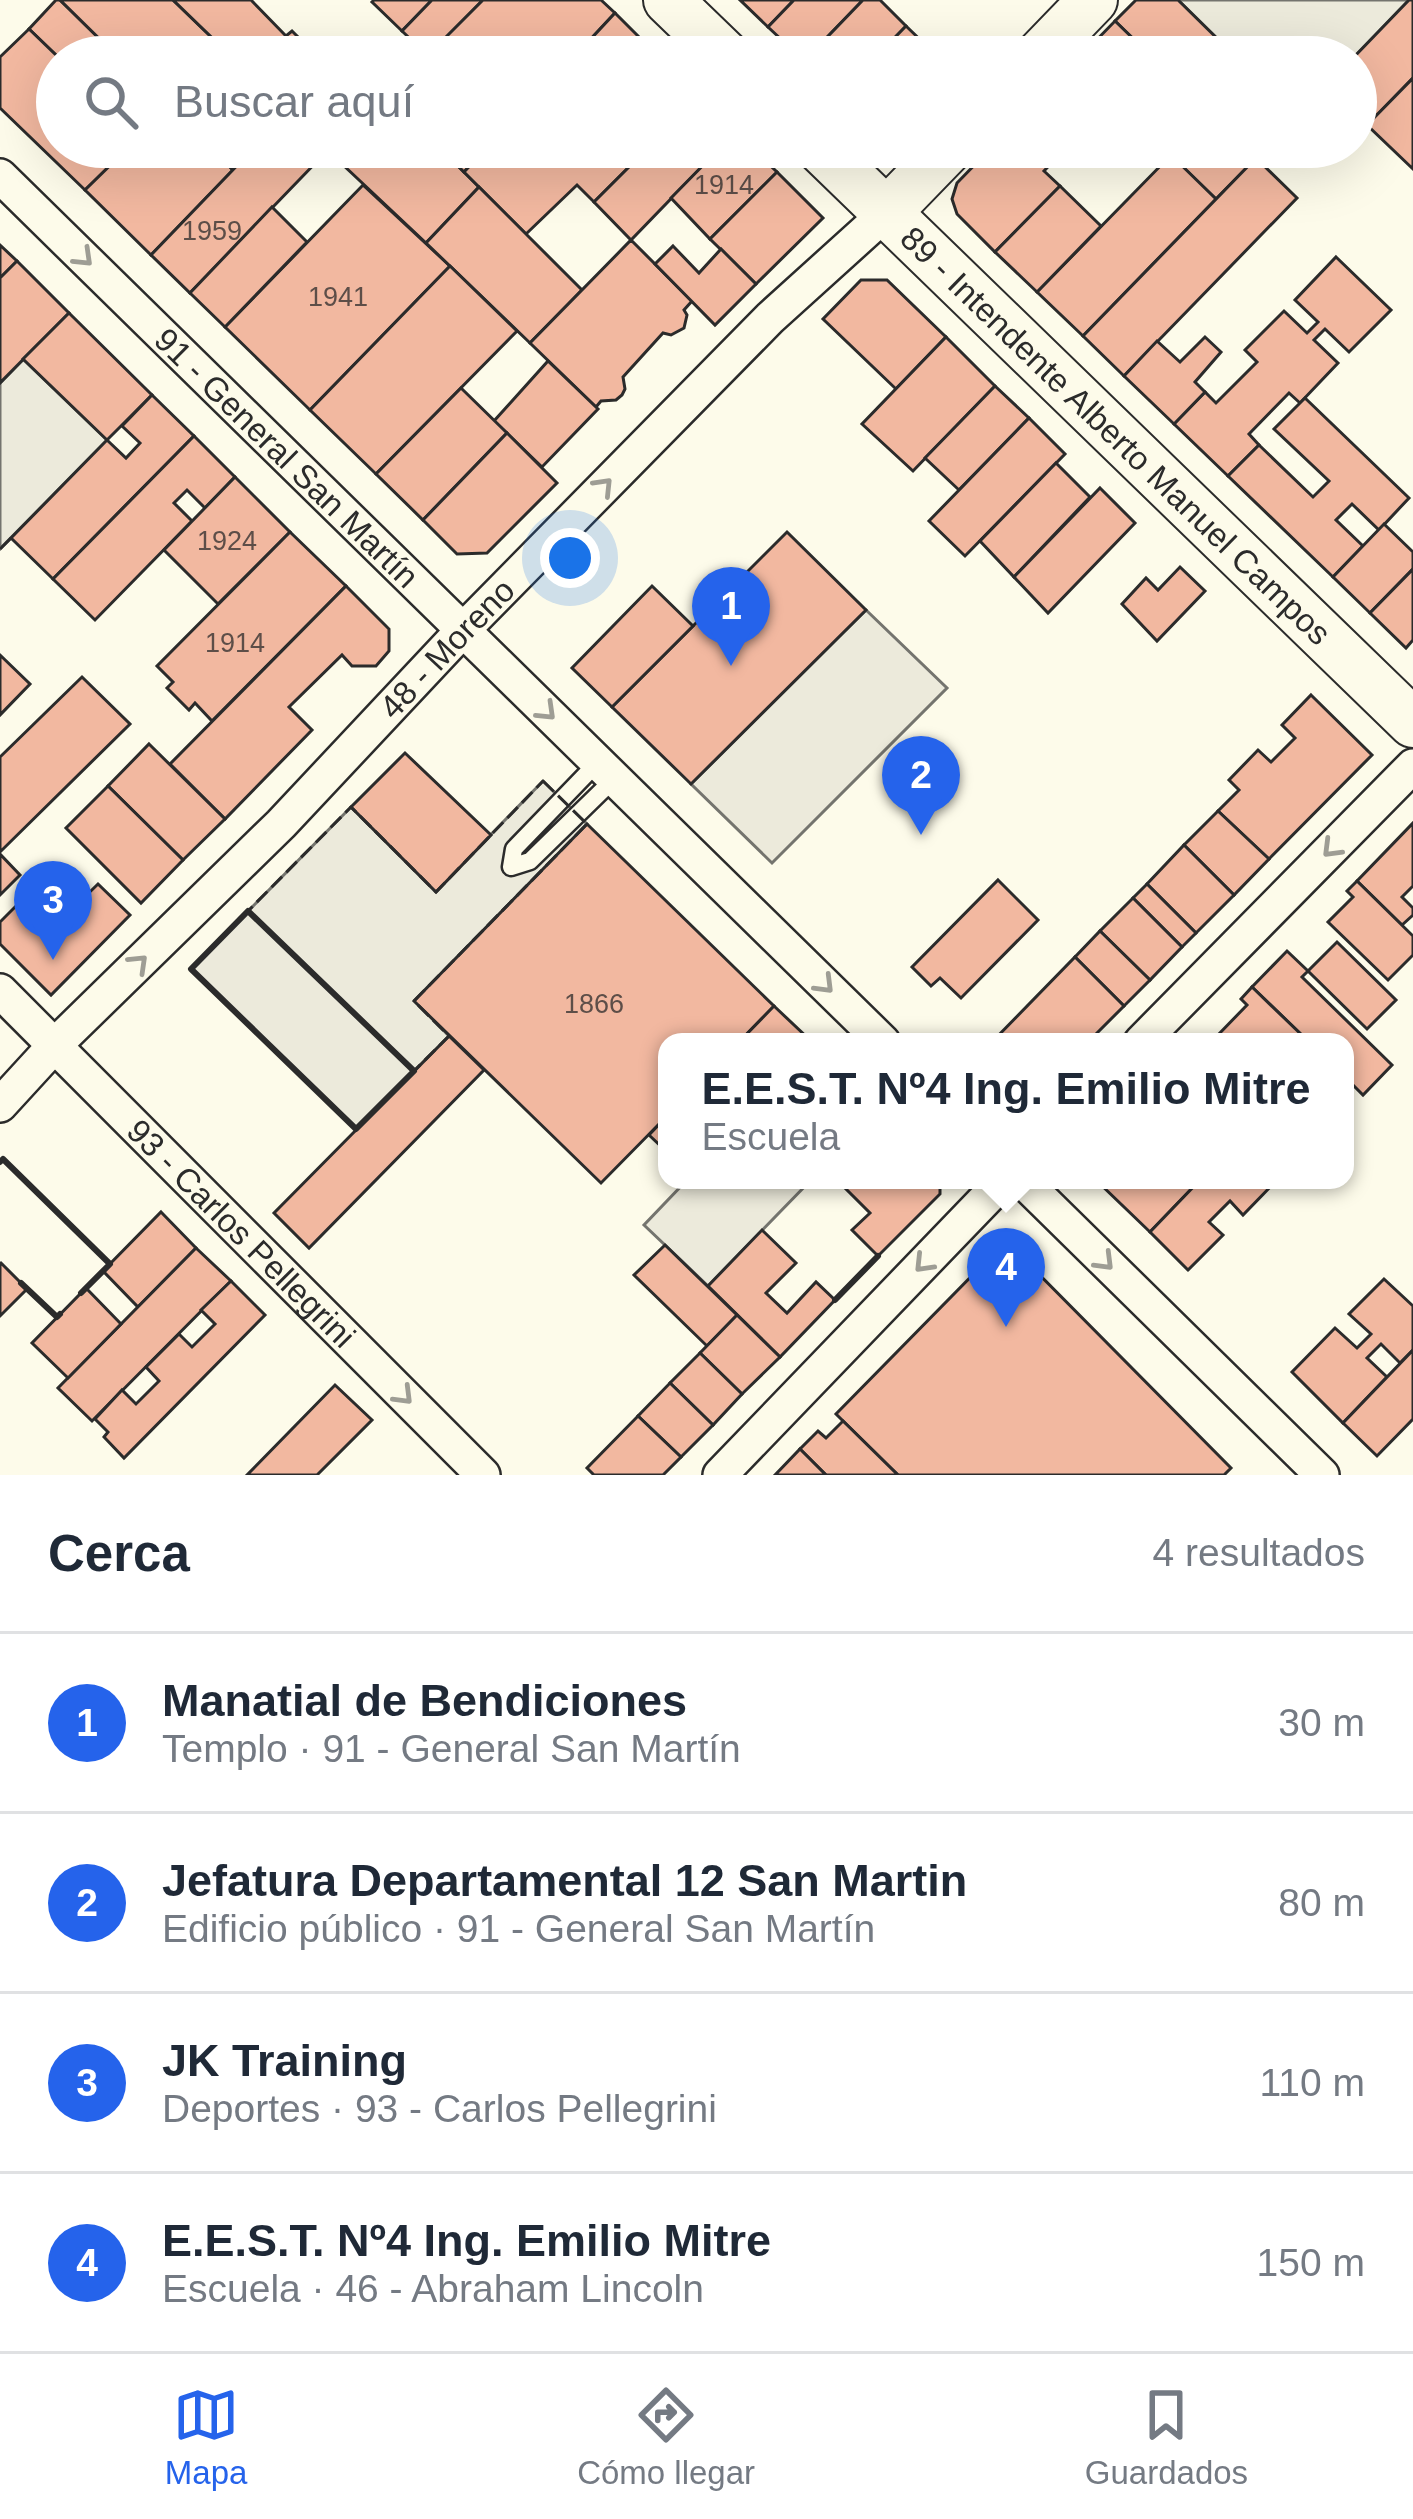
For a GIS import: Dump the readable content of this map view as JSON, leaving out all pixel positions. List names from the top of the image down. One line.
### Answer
{"streets":{"street":["89 - Intendente Alberto Manuel Campos","91 - General San Martín","48 - Moreno","93 - Carlos Pellegrini"]},"crossings":[["89 - Intendente Alberto Manuel Campos","48 - Moreno"],["91 - General San Martín","48 - Moreno"],["48 - Moreno","93 - Carlos Pellegrini"]],"one_way":["91 - General San Martín","48 - Moreno","93 - Carlos Pellegrini"],"house_numbers":["1914","1959","1941","1924","1914","1866"],"page":{"search":"Buscar aquí","pins":["1","2","3","4"],"popup":["E.E.S.T. Nº4 Ing. Emilio Mitre","Escuela"],"heading":["Cerca","4 resultados"],"list":[{"mark":"1","name":"Manatial de Bendiciones","note":"Templo · 91 - General San Martín","value":"30 m"},{"mark":"2","name":"Jefatura Departamental 12 San Martin","note":"Edificio público · 91 - General San Martín","value":"80 m"},{"mark":"3","name":"JK Training","note":"Deportes · 93 - Carlos Pellegrini","value":"110 m"},{"mark":"4","name":"E.E.S.T. Nº4 Ing. Emilio Mitre","note":"Escuela · 46 - Abraham Lincoln","value":"150 m"}],"nav":["Mapa","Cómo llegar","Guardados"]}}
